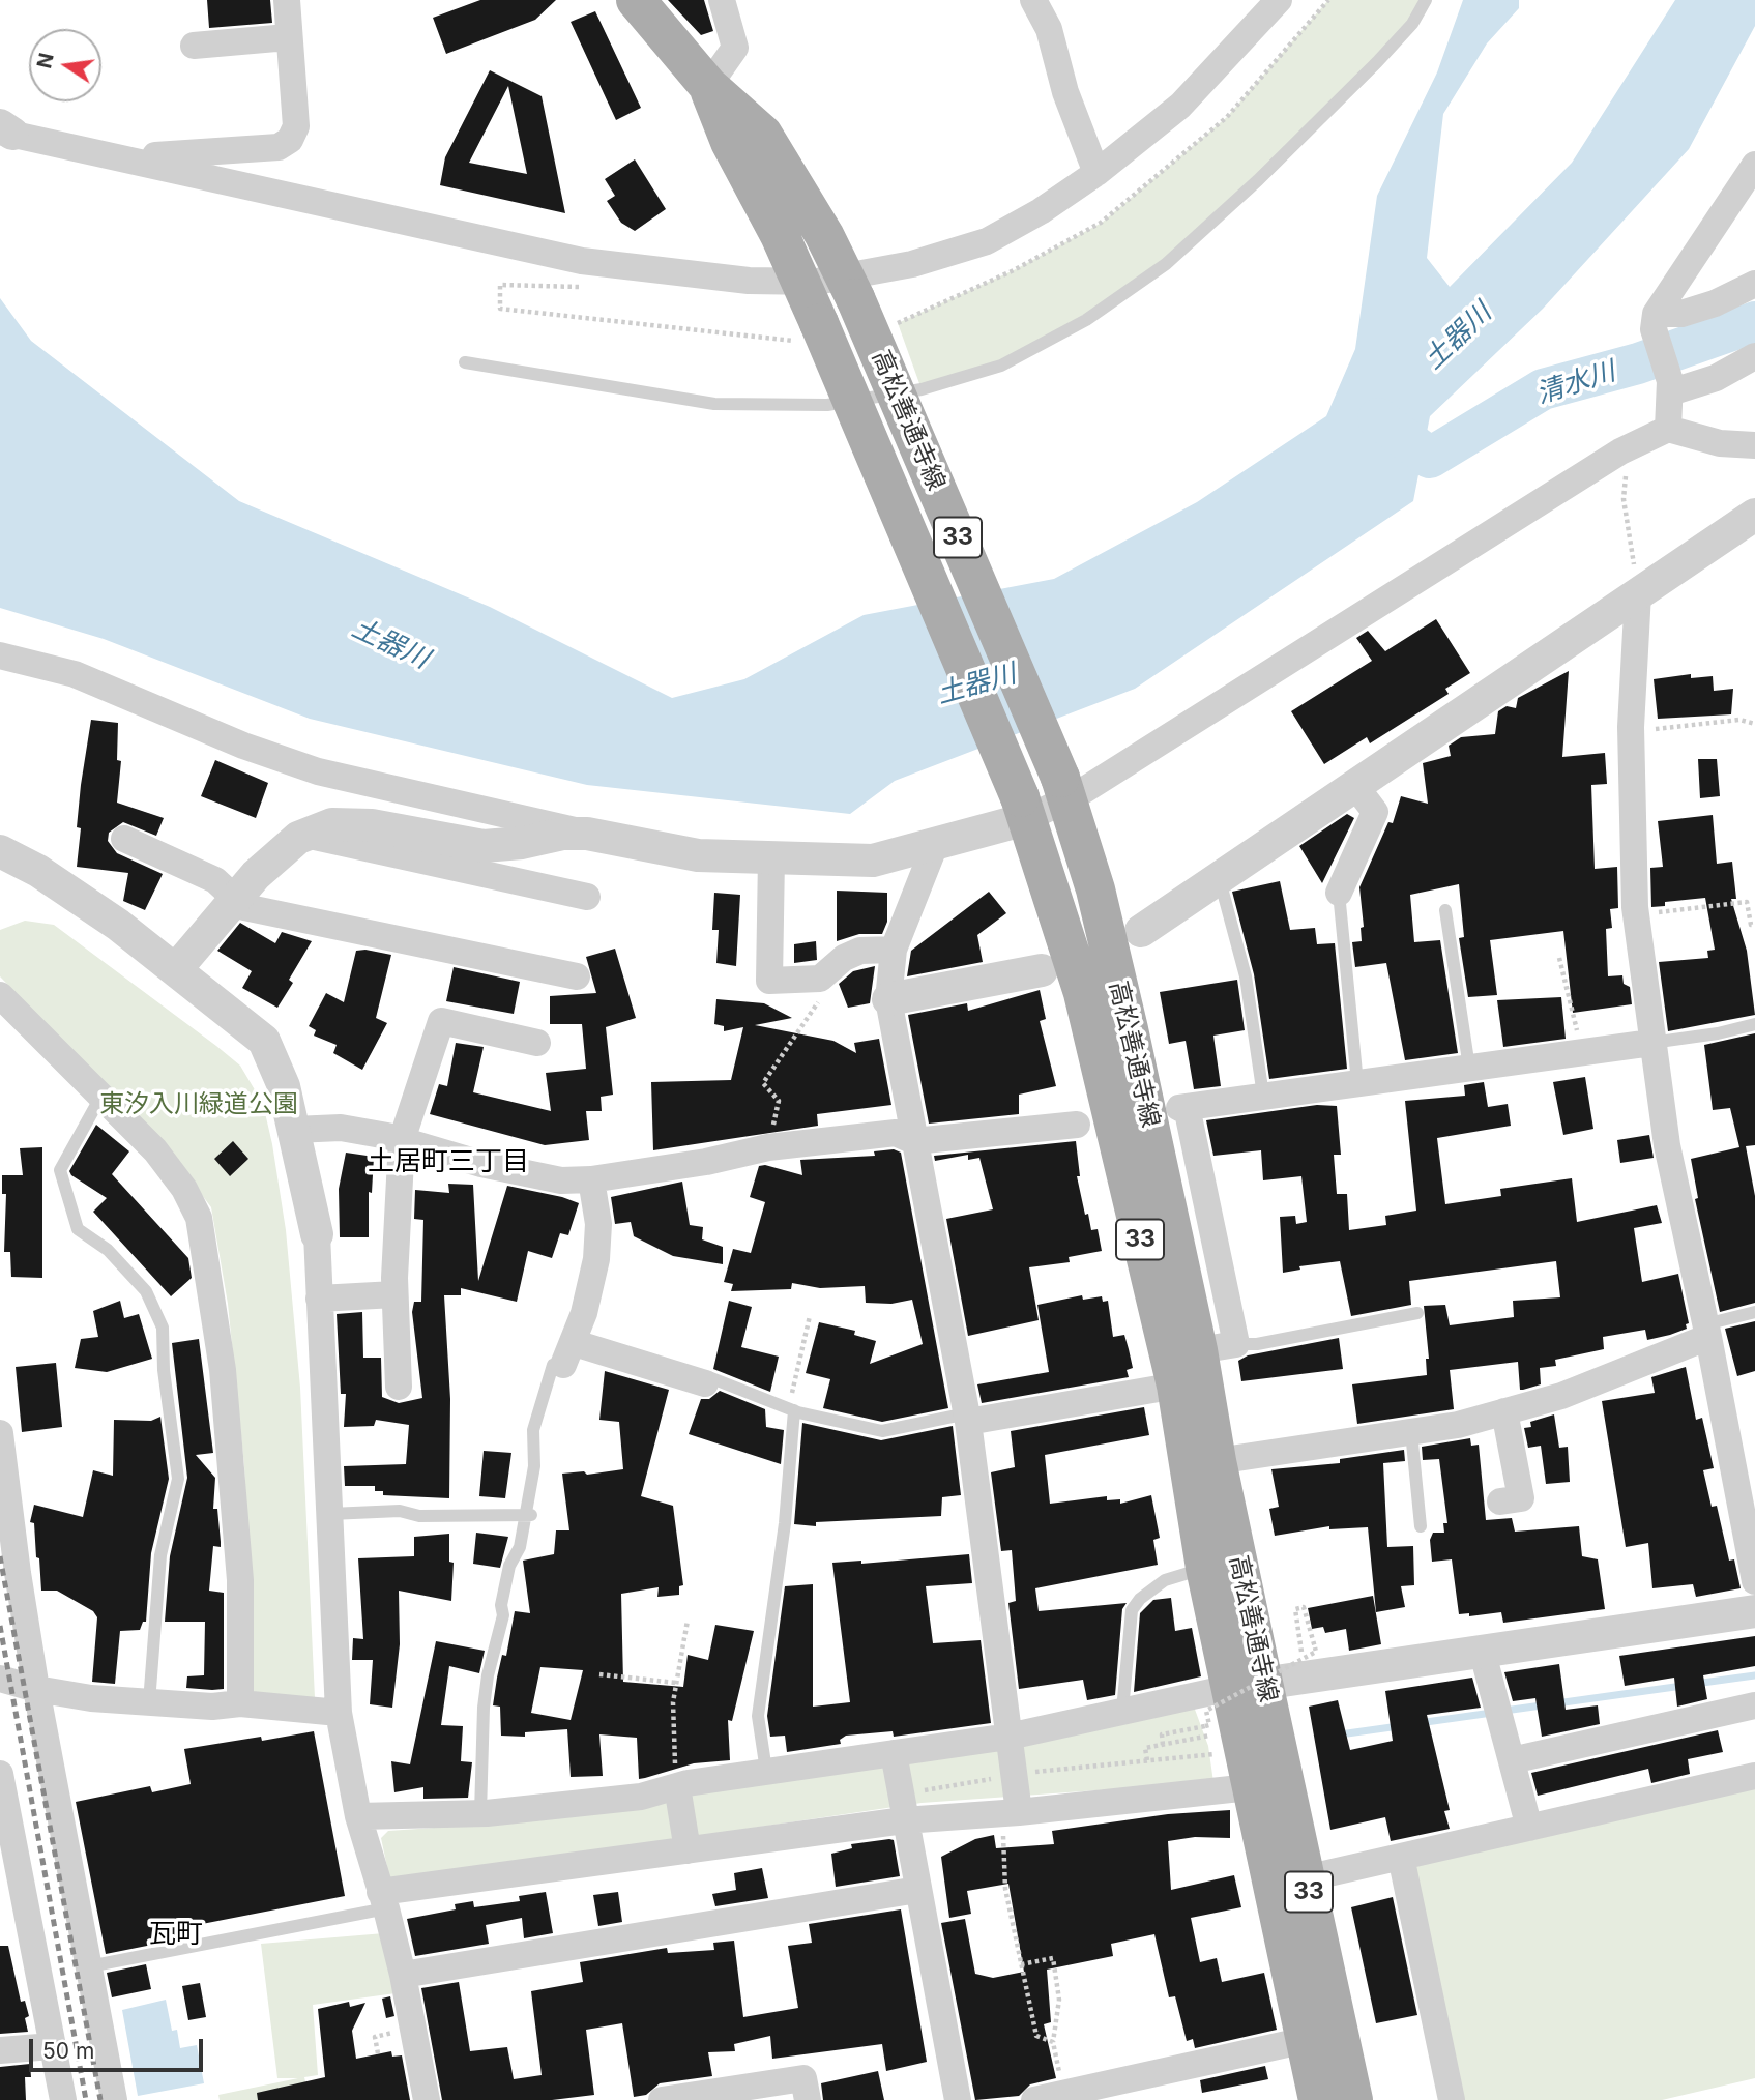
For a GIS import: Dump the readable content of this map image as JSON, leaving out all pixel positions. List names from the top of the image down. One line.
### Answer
{"streets":{"main road":["高松善通寺線","33"]},"districts":["土居町三丁目","瓦町"],"water":["土器川","清水川"],"parks":["東汐入川緑道公園"],"scale_bar":"50 m","north":"left"}
